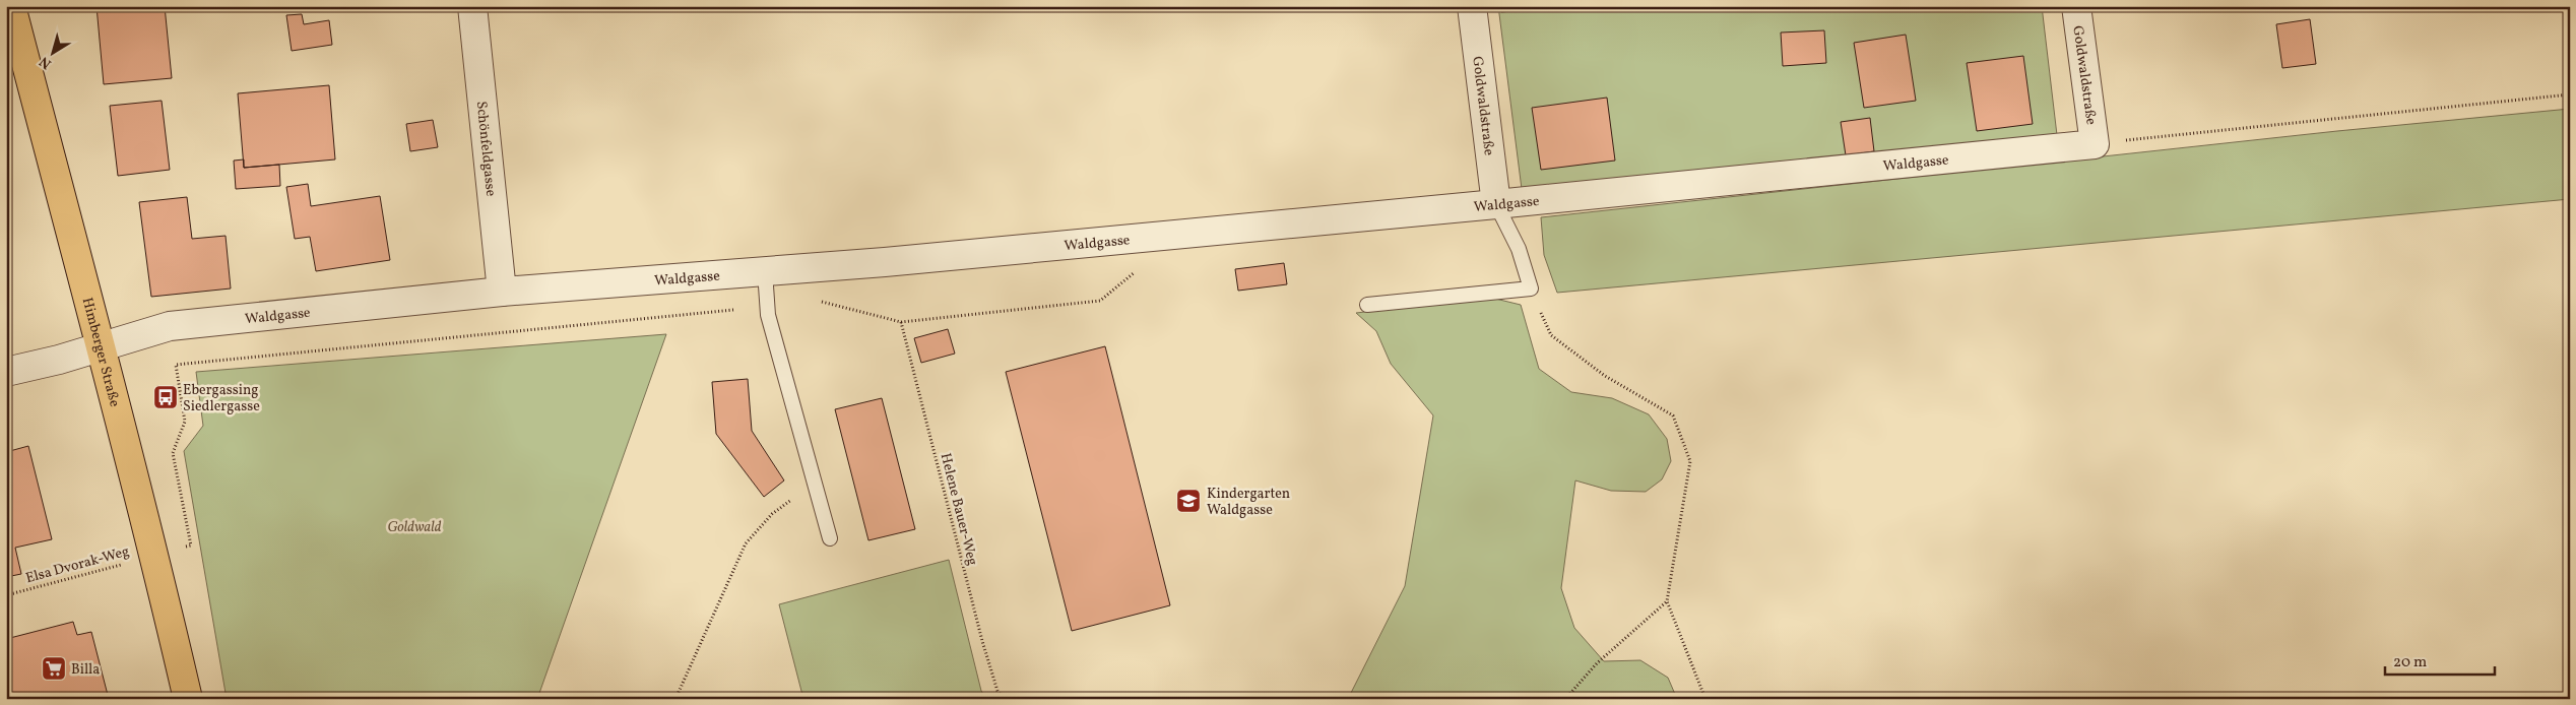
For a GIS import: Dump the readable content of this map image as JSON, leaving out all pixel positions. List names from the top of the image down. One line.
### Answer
{"streets":{"main road":["Himberger Straße"],"street":["Goldwaldstraße","Schönfeldgasse","Waldgasse"],"path":["Helene Bauer-Weg","Elsa Dvorak-Weg"]},"crossings":[["Goldwaldstraße","Waldgasse"],["Schönfeldgasse","Waldgasse"],["Waldgasse","Himberger Straße"],["Himberger Straße","Elsa Dvorak-Weg"]],"parks":["Goldwald"],"places":{"bus stop":["Ebergassing Siedlergasse"],"school or university":["Kindergarten Waldgasse"],"supermarket":["Billa"]},"scale_bar":"20 m","north":"bottom left"}
